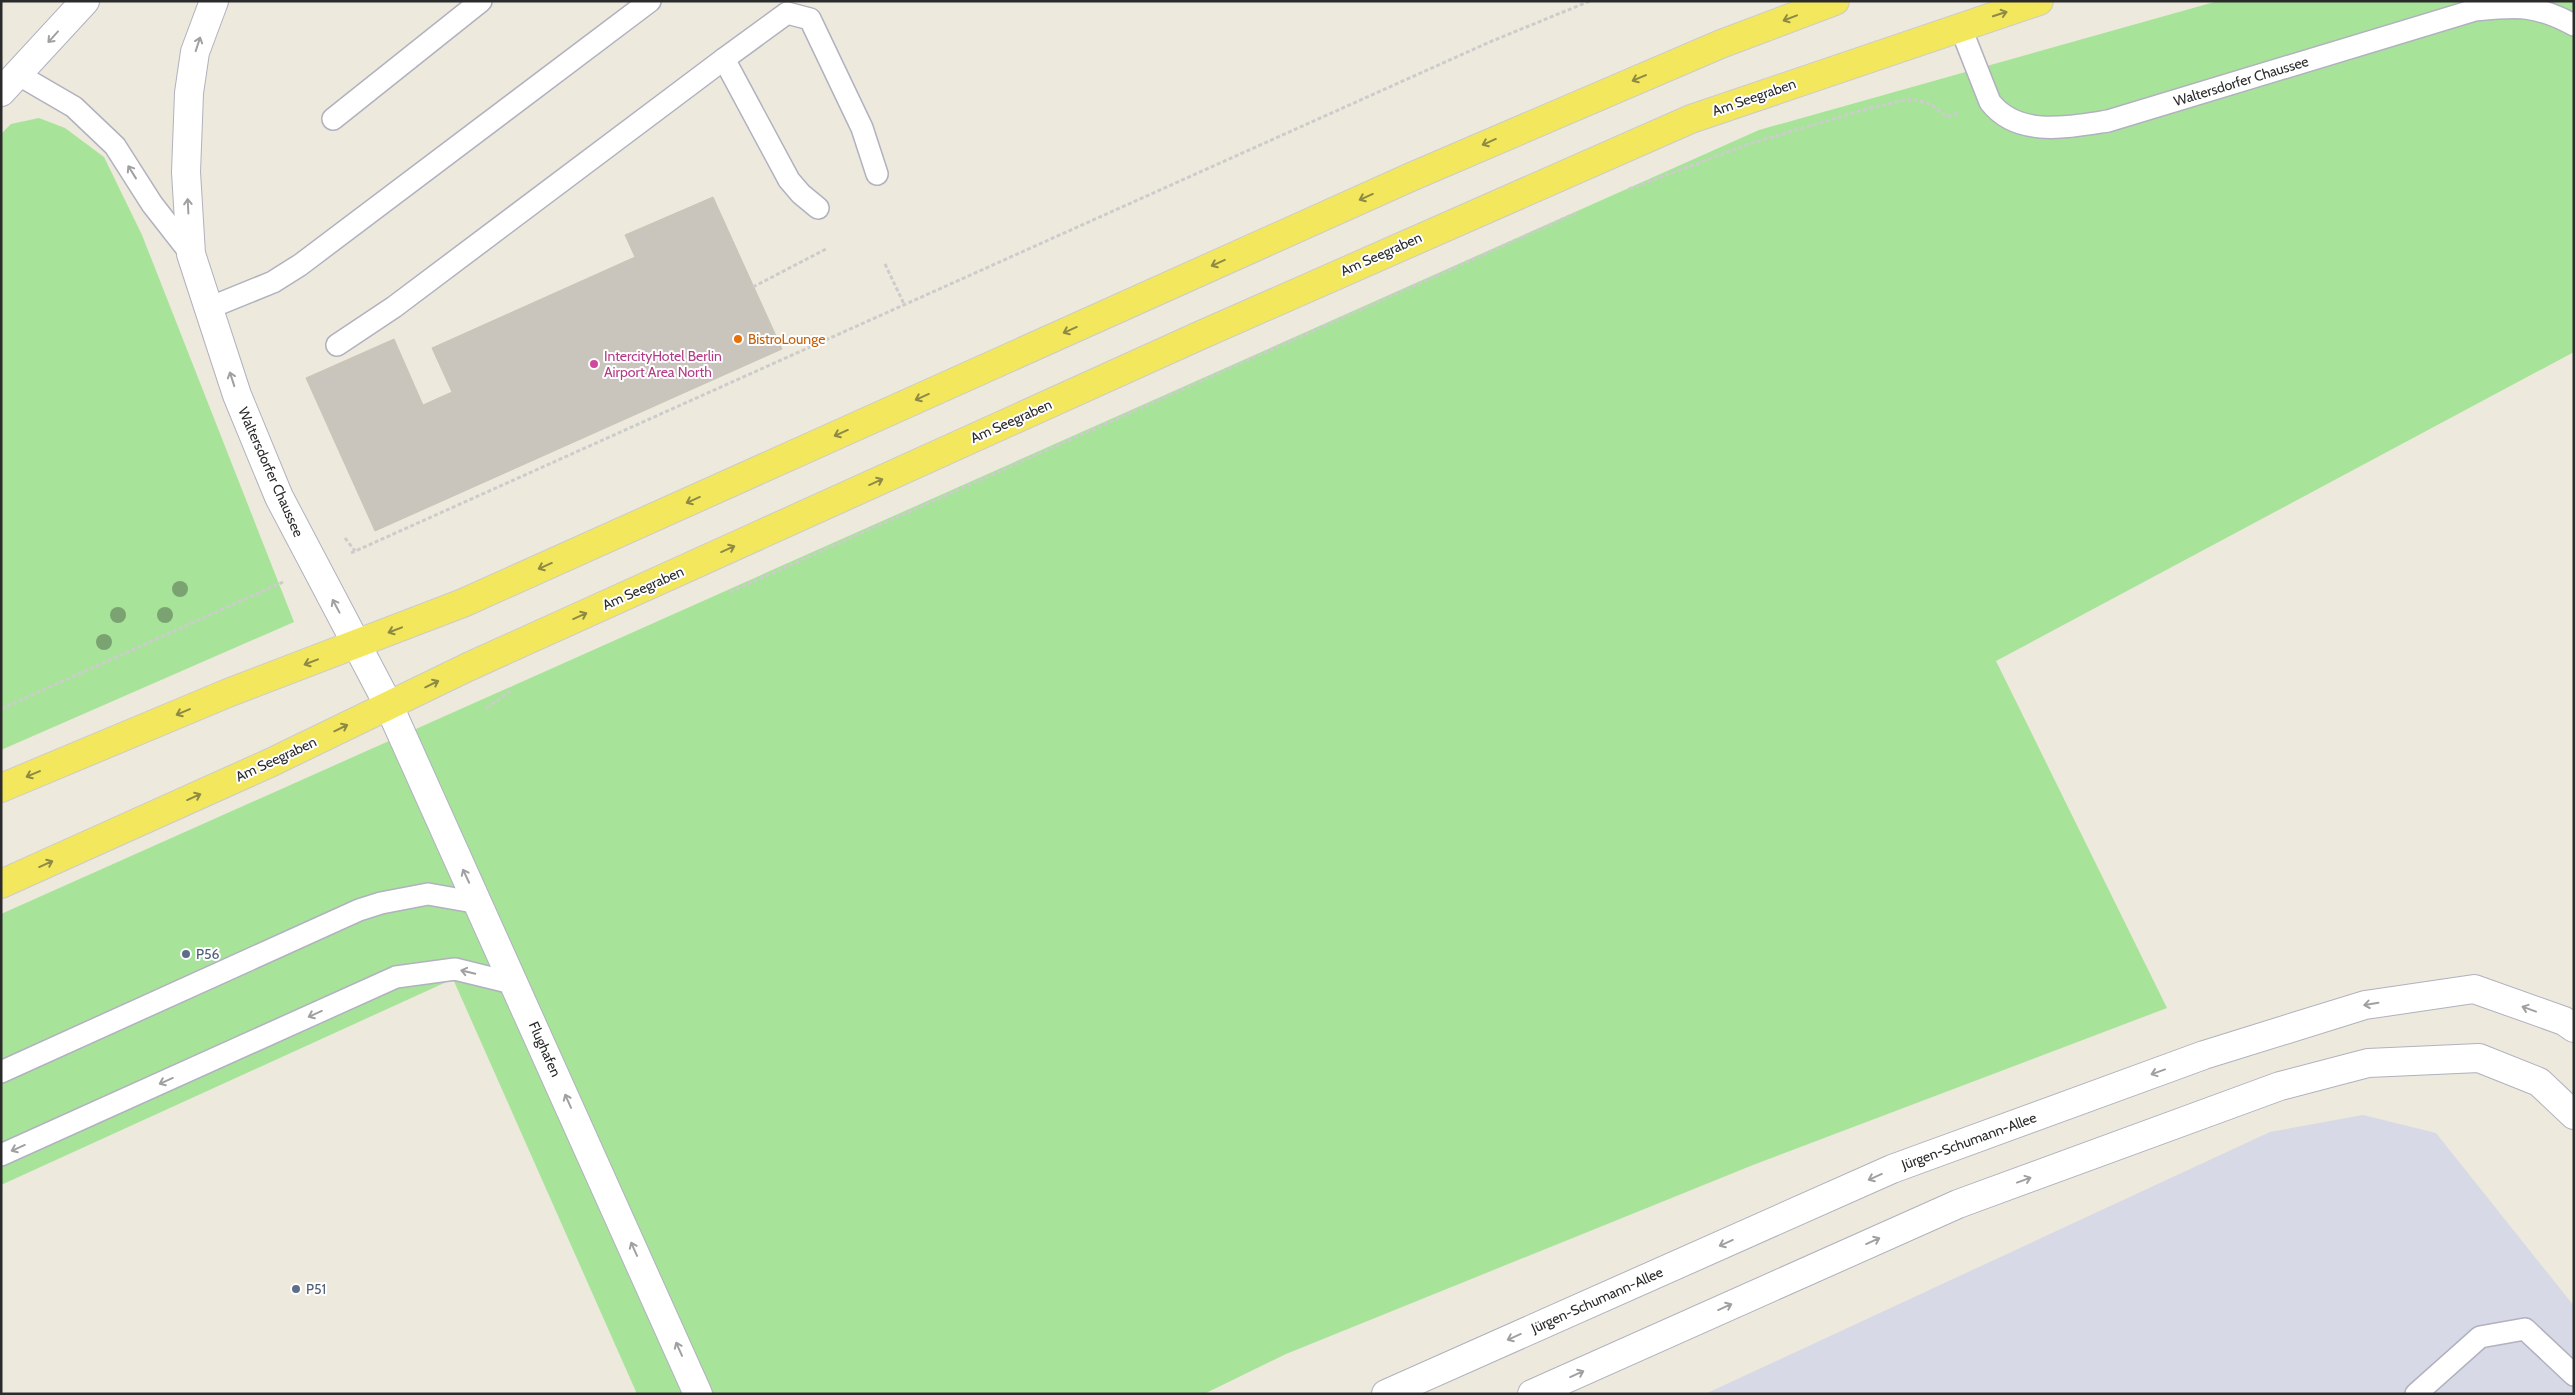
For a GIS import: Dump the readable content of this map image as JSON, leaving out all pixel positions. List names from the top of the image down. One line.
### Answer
{"streets":{"main road":["Am Seegraben"],"street":["Waltersdorfer Chaussee","Flughafen","Jürgen-Schumann-Allee"]},"crossings":[["Waltersdorfer Chaussee","Am Seegraben"],["Waltersdorfer Chaussee","Flughafen"],["Am Seegraben","Flughafen"]],"one_way":["Flughafen"],"places":["BistroLounge","IntercityHotel Berlin Airport Area North","P56","P51"]}
